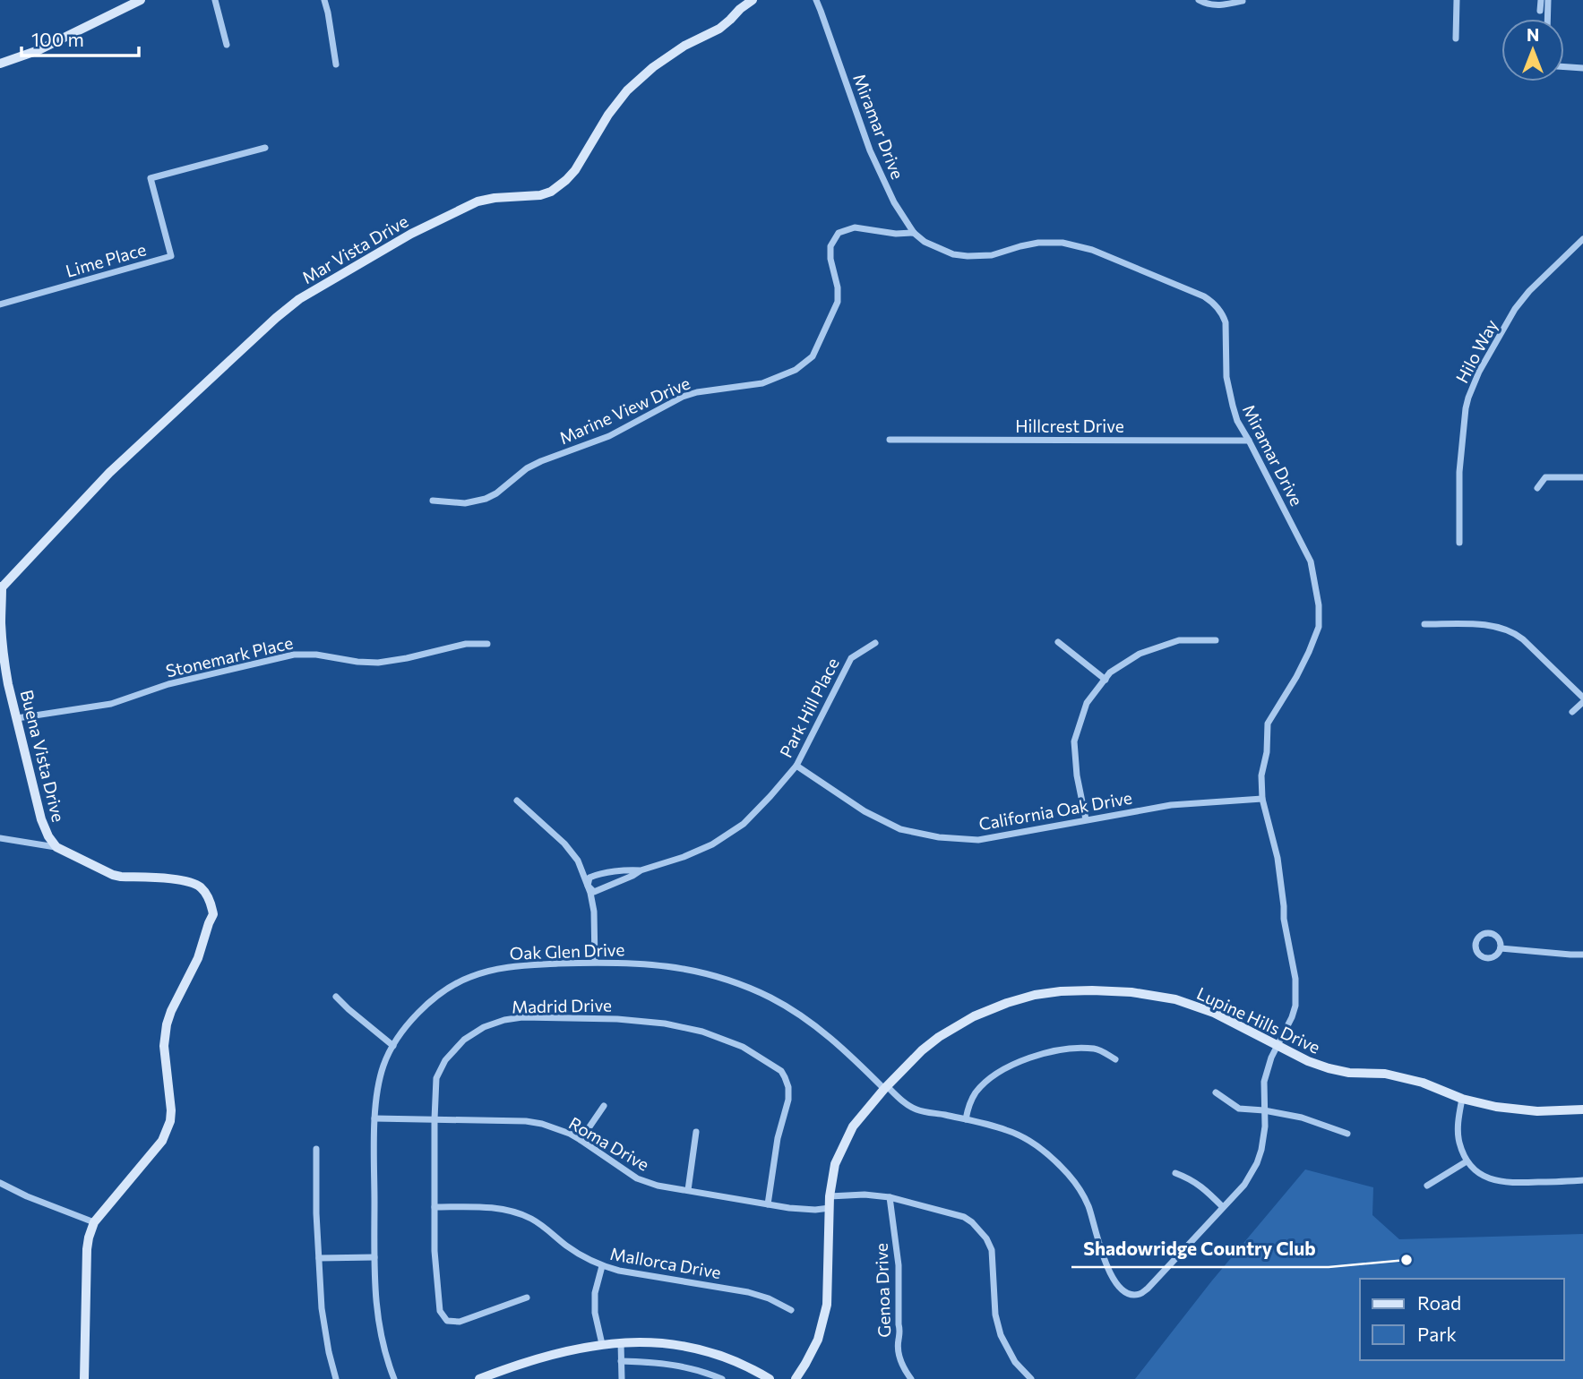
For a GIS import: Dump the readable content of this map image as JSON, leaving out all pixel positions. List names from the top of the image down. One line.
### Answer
{"streets":{"street":["Miramar Drive","Mar Vista Drive","Lime Place","Hilo Way","Marine View Drive","Hillcrest Drive","Stonemark Place","Park Hill Place","Buena Vista Drive","California Oak Drive","Oak Glen Drive","Madrid Drive","Lupine Hills Drive","Roma Drive","Mallorca Drive","Genoa Drive"]},"crossings":[["Miramar Drive","Marine View Drive"],["Miramar Drive","Hillcrest Drive"],["Miramar Drive","California Oak Drive"],["Miramar Drive","Oak Glen Drive"],["Miramar Drive","Lupine Hills Drive"],["Mar Vista Drive","Buena Vista Drive"],["Stonemark Place","Buena Vista Drive"],["Park Hill Place","California Oak Drive"],["Oak Glen Drive","Lupine Hills Drive"],["Oak Glen Drive","Roma Drive"],["Madrid Drive","Roma Drive"],["Madrid Drive","Mallorca Drive"],["Lupine Hills Drive","Roma Drive"]],"places":["Shadowridge Country Club"],"legend":["Road","Park"],"scale_bar":"100 m","north":"top"}
